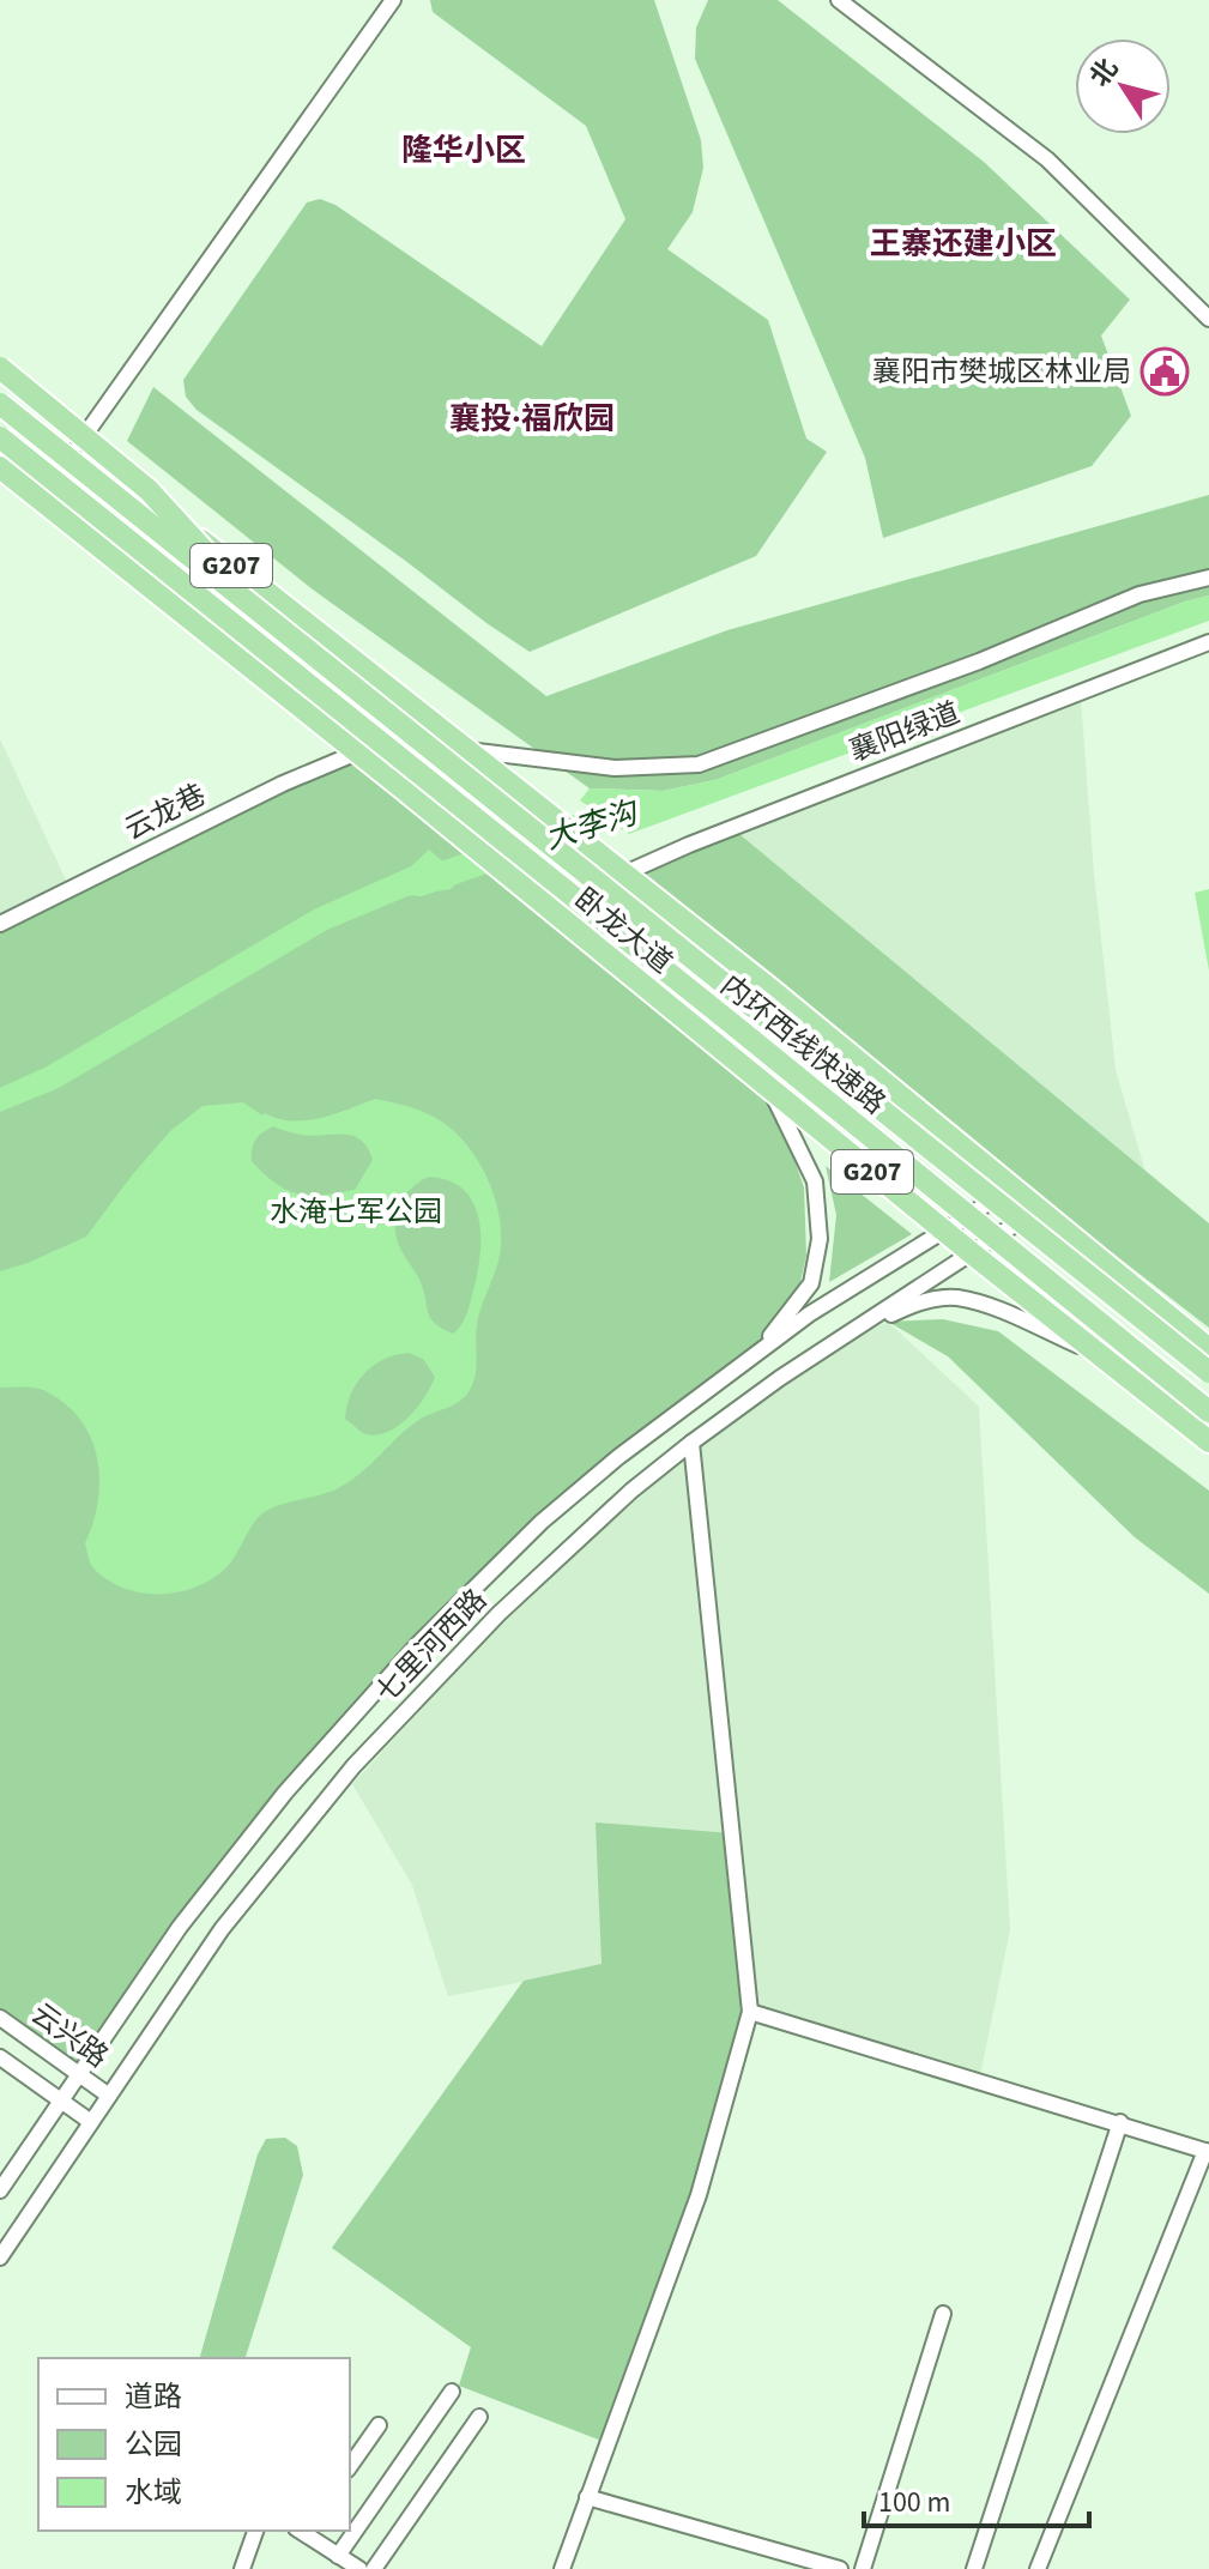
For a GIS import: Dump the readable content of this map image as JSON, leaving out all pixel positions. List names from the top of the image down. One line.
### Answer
{"streets":{"highway":["G207","卧龙大道","内环西线快速路"],"street":["襄阳绿道","云龙巷","七里河西路","云兴路"]},"crossings":[["襄阳绿道","卧龙大道"],["云龙巷","卧龙大道"],["卧龙大道","七里河西路"],["七里河西路","云兴路"]],"districts":["隆华小区","王寨还建小区","襄投·福欣园"],"water":["大李沟"],"parks":["水淹七军公园"],"places":{"public building":["襄阳市樊城区林业局"]},"legend":["道路","公园","水域"],"scale_bar":"100 m","north":"top left"}
